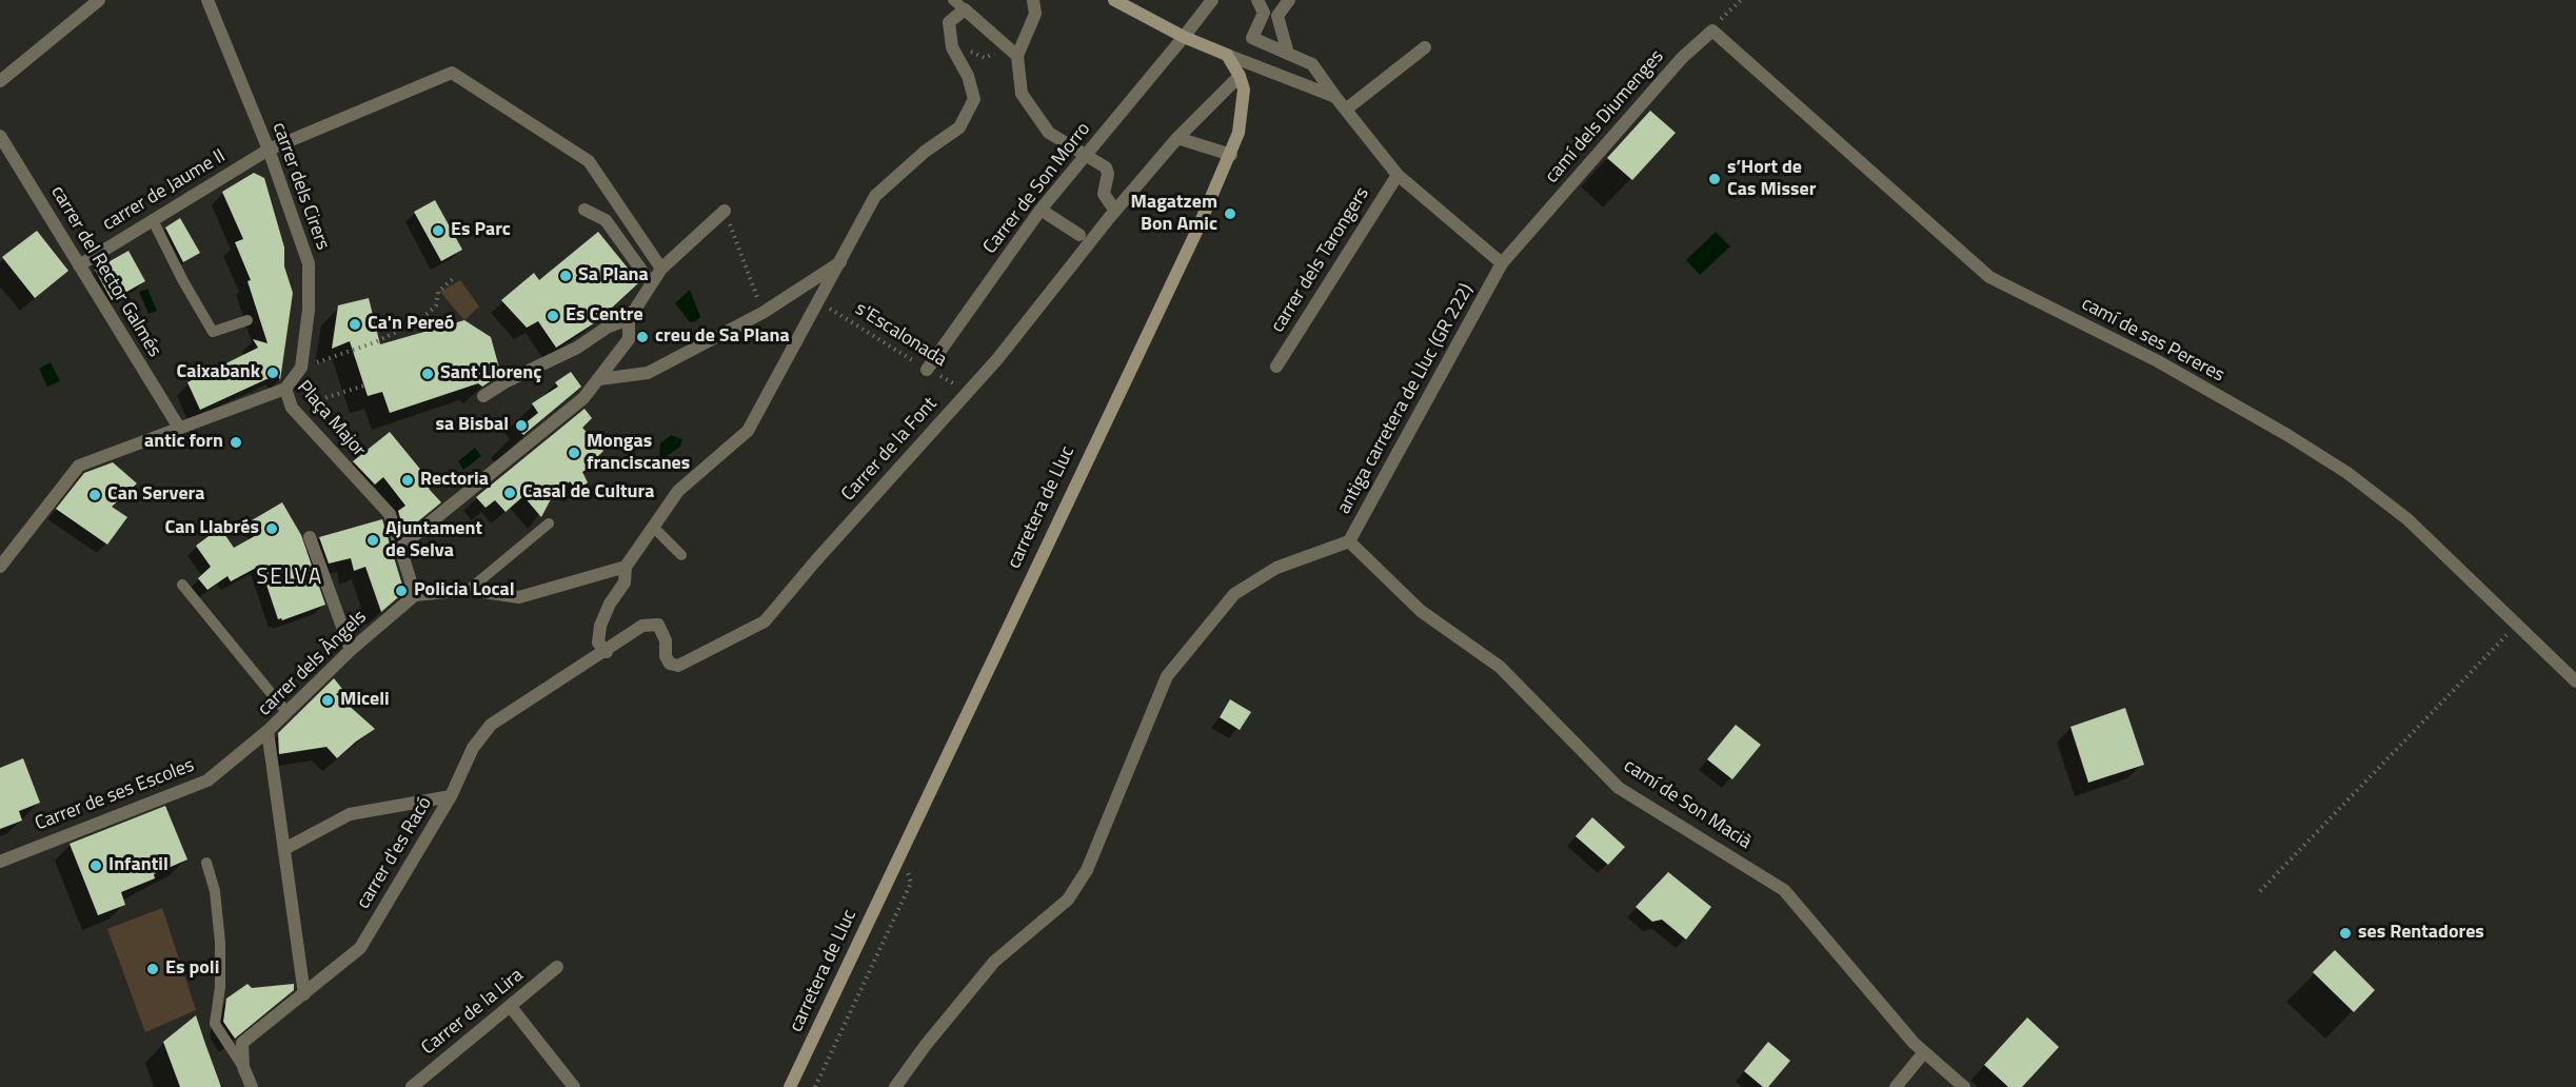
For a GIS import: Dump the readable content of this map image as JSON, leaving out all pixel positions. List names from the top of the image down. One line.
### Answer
{"streets":{"main road":["carretera de Lluc"],"street":["camí dels Diumenges","carrer dels Cirers","Carrer de Son Morro","carrer de Jaume II","carrer dels Tarongers","carrer del Rector Galmés","camí de ses Pereres","antiga carretera de Lluc (GR 222)","Plaça Major","Carrer de la Font","carrer dels Àngels","Carrer de ses Escoles","camí de Son Macià","carrer d'es Racó","Carrer de la Lira"],"path":["s'Escalonada"]},"crossings":[["camí dels Diumenges","camí de ses Pereres"],["camí dels Diumenges","antiga carretera de Lluc (GR 222)"],["carrer dels Cirers","carrer de Jaume II"],["carrer dels Cirers","Plaça Major"],["Carrer de Son Morro","s'Escalonada"],["carrer de Jaume II","carrer del Rector Galmés"],["carrer del Rector Galmés","Plaça Major"],["s'Escalonada","Carrer de la Font"],["antiga carretera de Lluc (GR 222)","camí de Son Macià"],["Carrer de la Font","carretera de Lluc"],["Carrer de la Font","carrer d'es Racó"],["carrer dels Àngels","Carrer de ses Escoles"],["carrer dels Àngels","carrer d'es Racó"]],"districts":["SELVA"],"places":["s’Hort de Cas Misser","Magatzem Bon Amic","Es Parc","Sa Plana","Es Centre","Ca'n Pereó","creu de Sa Plana","Caixabank","Sant Llorenç","sa Bisbal","antic forn","Mongas franciscanes","Rectoria","Casal de Cultura","Can Servera","Can Llabrés","Ajuntament de Selva","Policia Local","Miceli","Infantil","ses Rentadores","Es poli"]}
